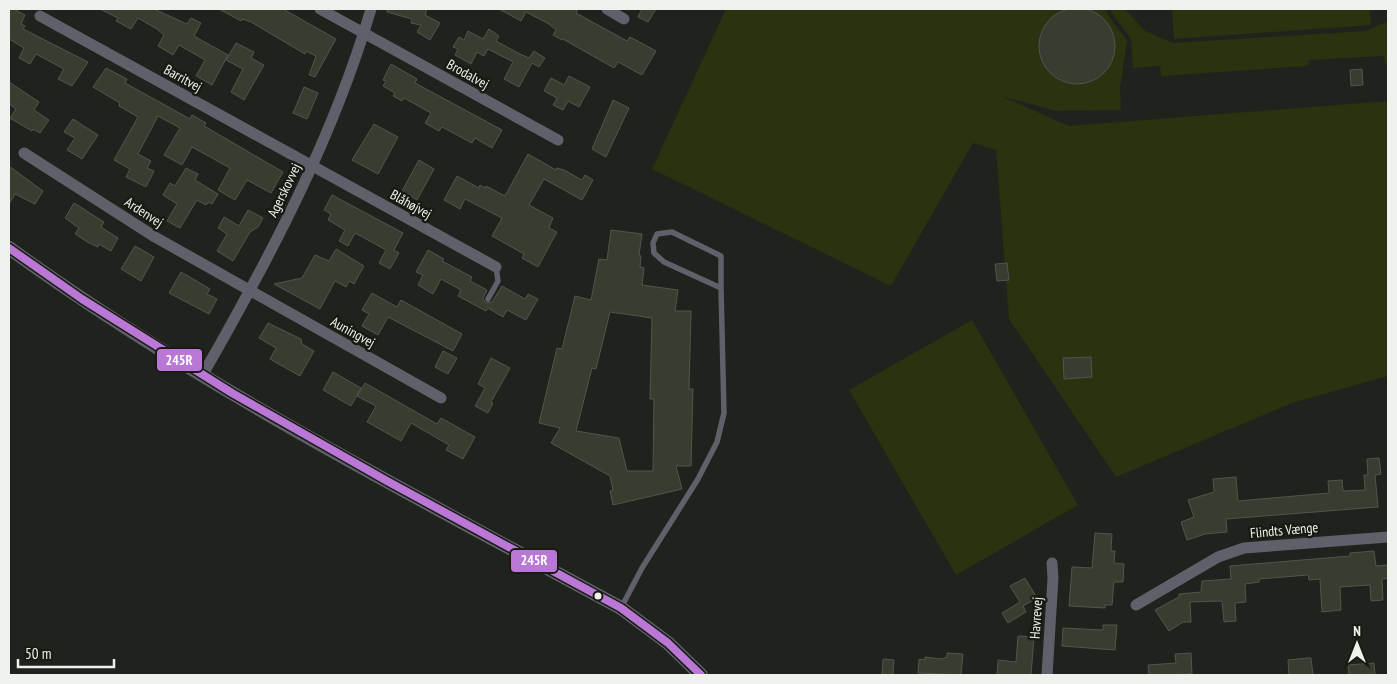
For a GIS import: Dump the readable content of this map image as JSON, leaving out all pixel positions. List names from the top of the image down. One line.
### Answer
{"streets":{"street":["Brodalvej","Barritvej","Agerskovvej","Blåhøjvej","Ardenvej","Auningvej","Flindts Vænge","Havrevej"]},"crossings":[["Brodalvej","Agerskovvej"],["Barritvej","Agerskovvej"],["Barritvej","Blåhøjvej"],["Agerskovvej","Blåhøjvej"],["Agerskovvej","Ardenvej"],["Agerskovvej","Auningvej"],["Ardenvej","Auningvej"]],"lines":["transit line 245R"],"scale_bar":"50 m","north":"top"}
